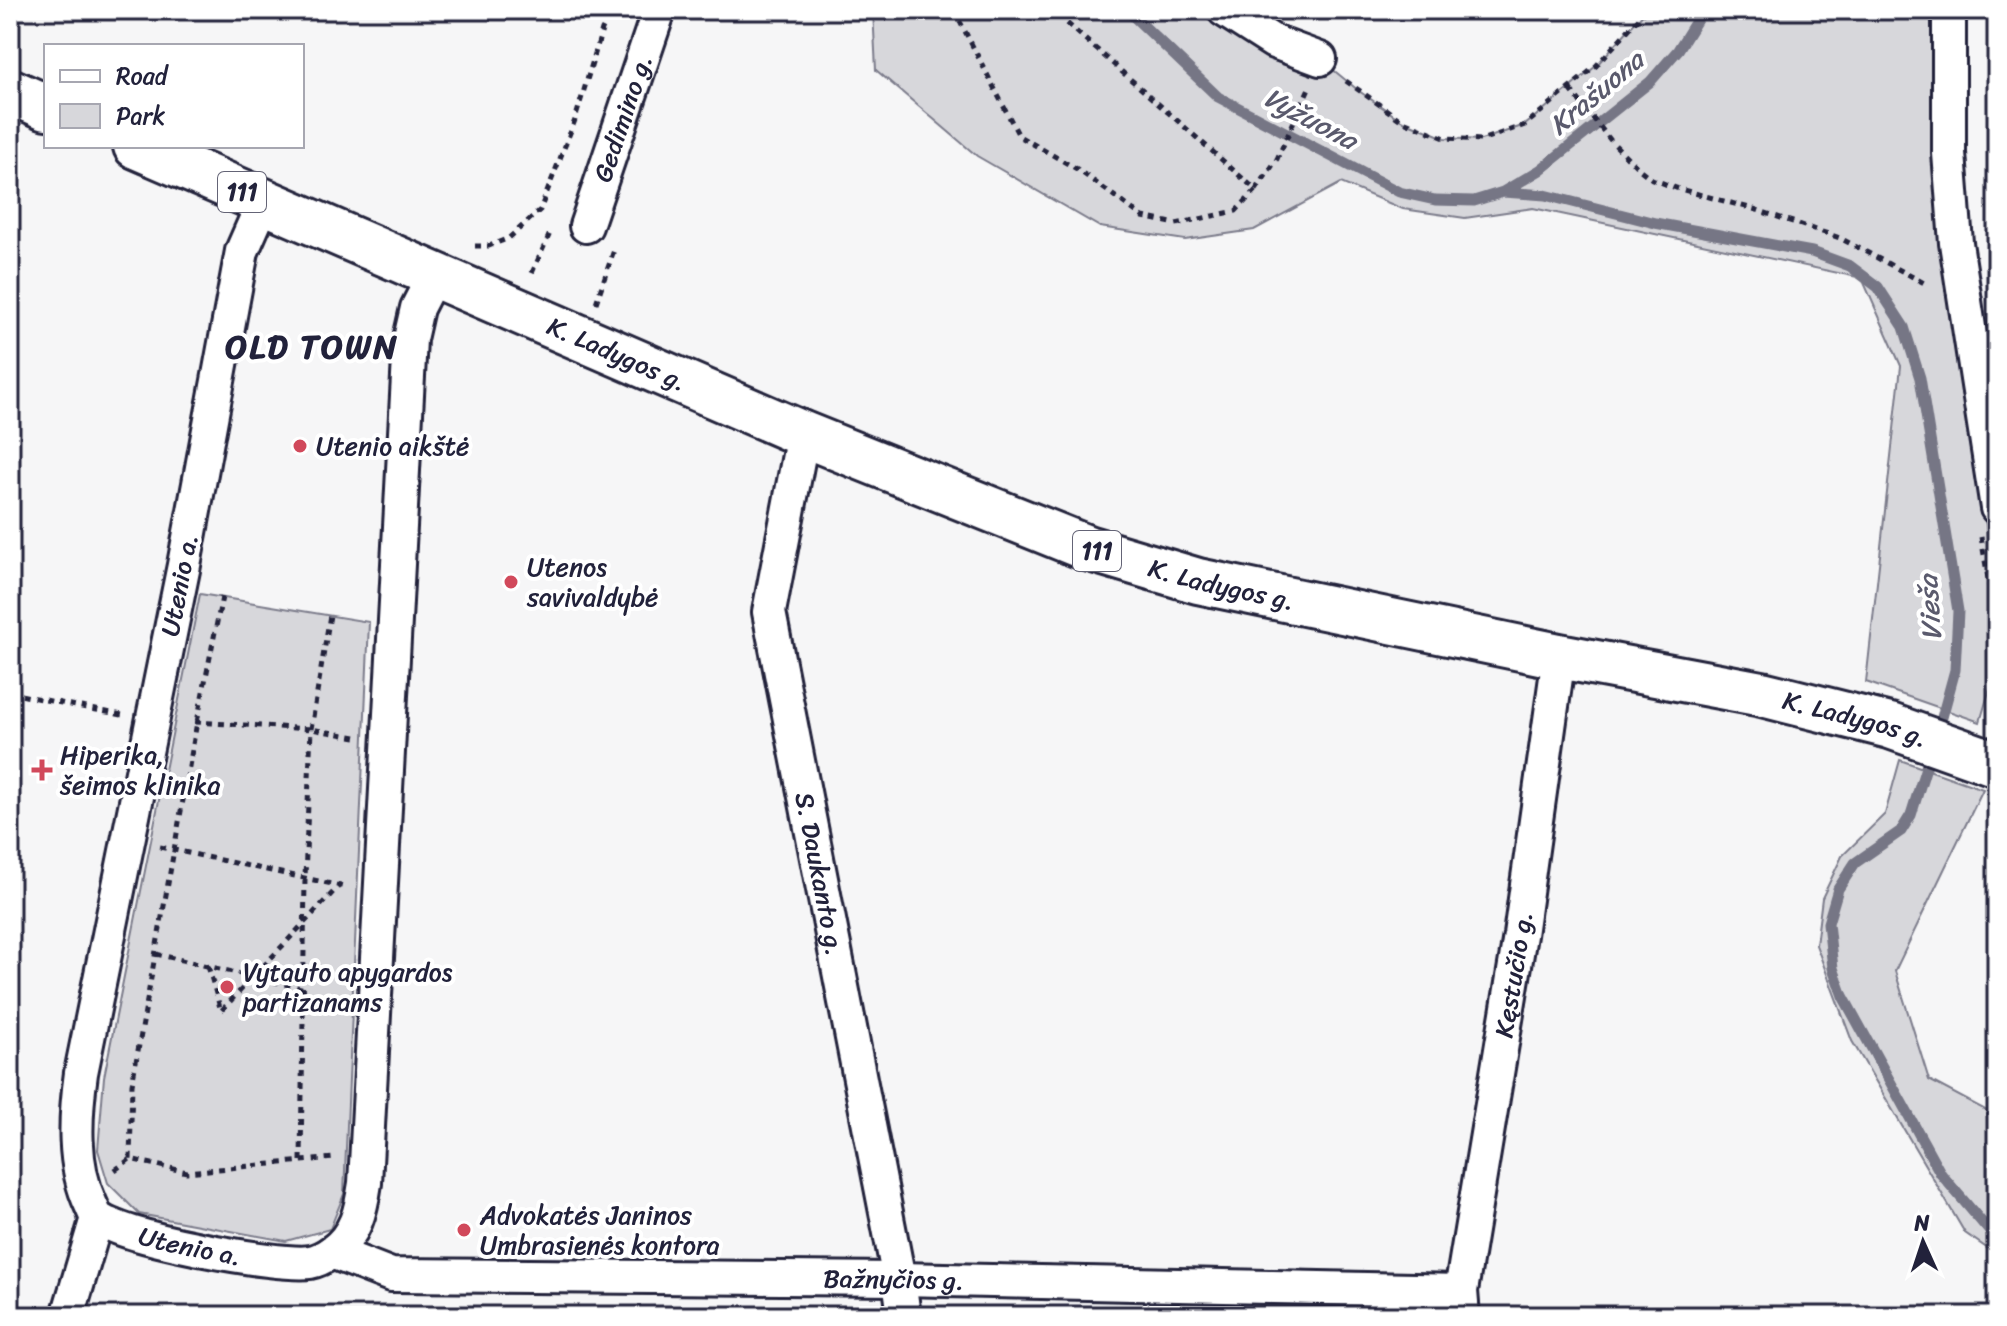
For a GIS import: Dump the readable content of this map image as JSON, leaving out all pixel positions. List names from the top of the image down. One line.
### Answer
{"streets":{"main road":["111","K. Ladygos g."],"street":["Gedimino g.","Utenio a.","S. Daukanto g.","Kęstučio g.","Bažnyčios g."]},"crossings":[["111","K. Ladygos g."],["111","Utenio a."],["K. Ladygos g.","Utenio a."],["K. Ladygos g.","S. Daukanto g."],["K. Ladygos g.","Kęstučio g."],["Utenio a.","Bažnyčios g."],["S. Daukanto g.","Bažnyčios g."],["Kęstučio g.","Bažnyčios g."]],"districts":["OLD TOWN"],"water":["Krašuona","Vyžuona","Vieša"],"places":{"other":["Utenio aikštė","Utenos savivaldybė","Vytauto apygardos partizanams","Advokatės Janinos Umbrasienės kontora"],"health":["Hiperika, šeimos klinika"]},"legend":["Road","Park"],"north":"top"}
